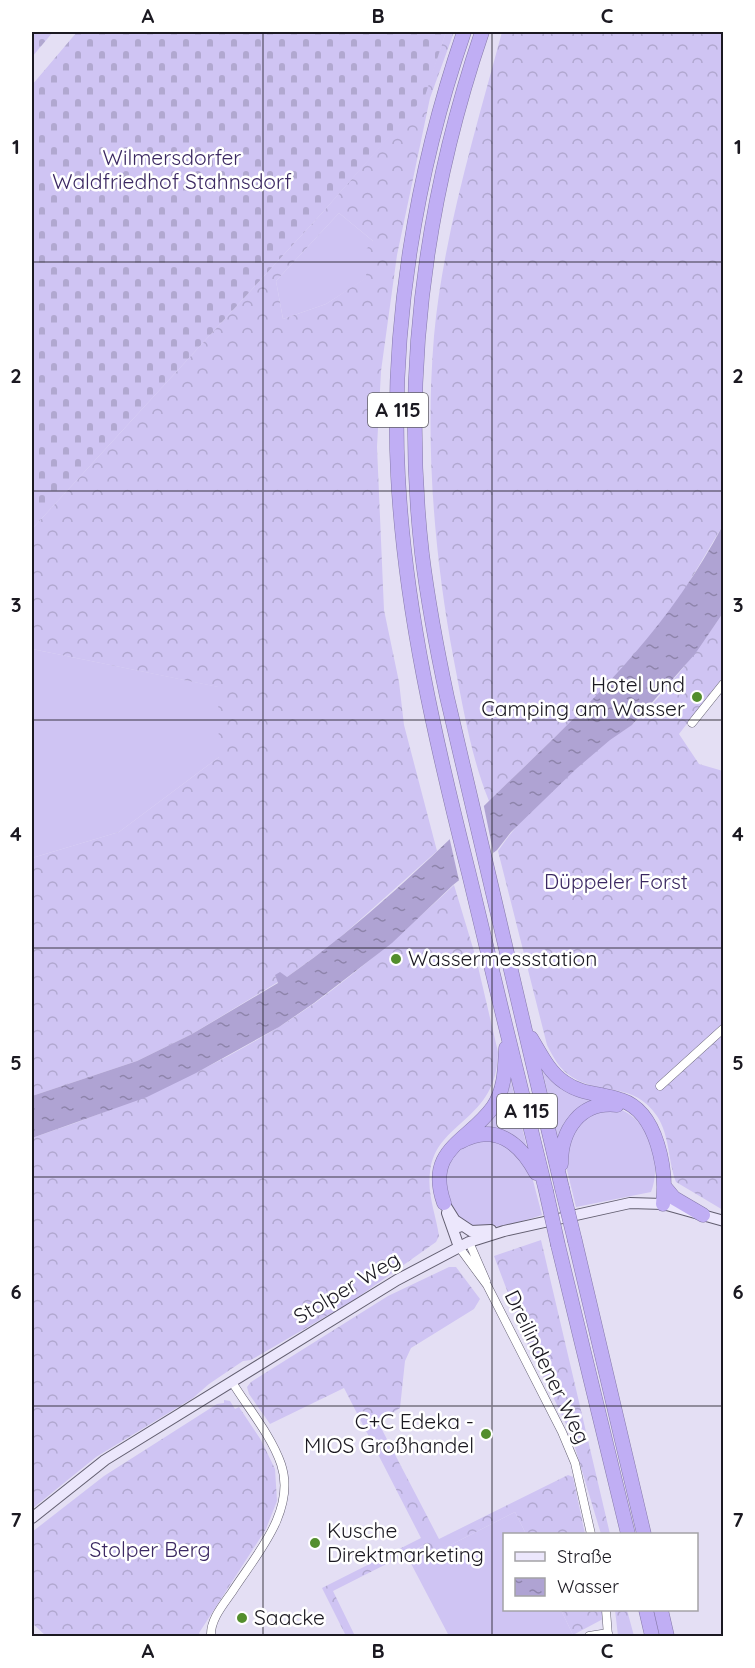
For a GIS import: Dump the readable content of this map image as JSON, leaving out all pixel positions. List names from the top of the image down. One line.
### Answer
{"streets":{"highway":["A 115"],"street":["Stolper Weg","Dreilindener Weg"]},"crossings":[["Stolper Weg","Dreilindener Weg"]],"parks":["Wilmersdorfer Waldfriedhof Stahnsdorf","Düppeler Forst","Stolper Berg"],"places":["Hotel und Camping am Wasser","Wassermessstation","C+C Edeka - MIOS Großhandel","Kusche Direktmarketing","Saacke"],"legend":["Straße","Wasser"],"grid":{"columns":["A","B","C"],"rows":["1","2","3","4","5","6","7"]}}
